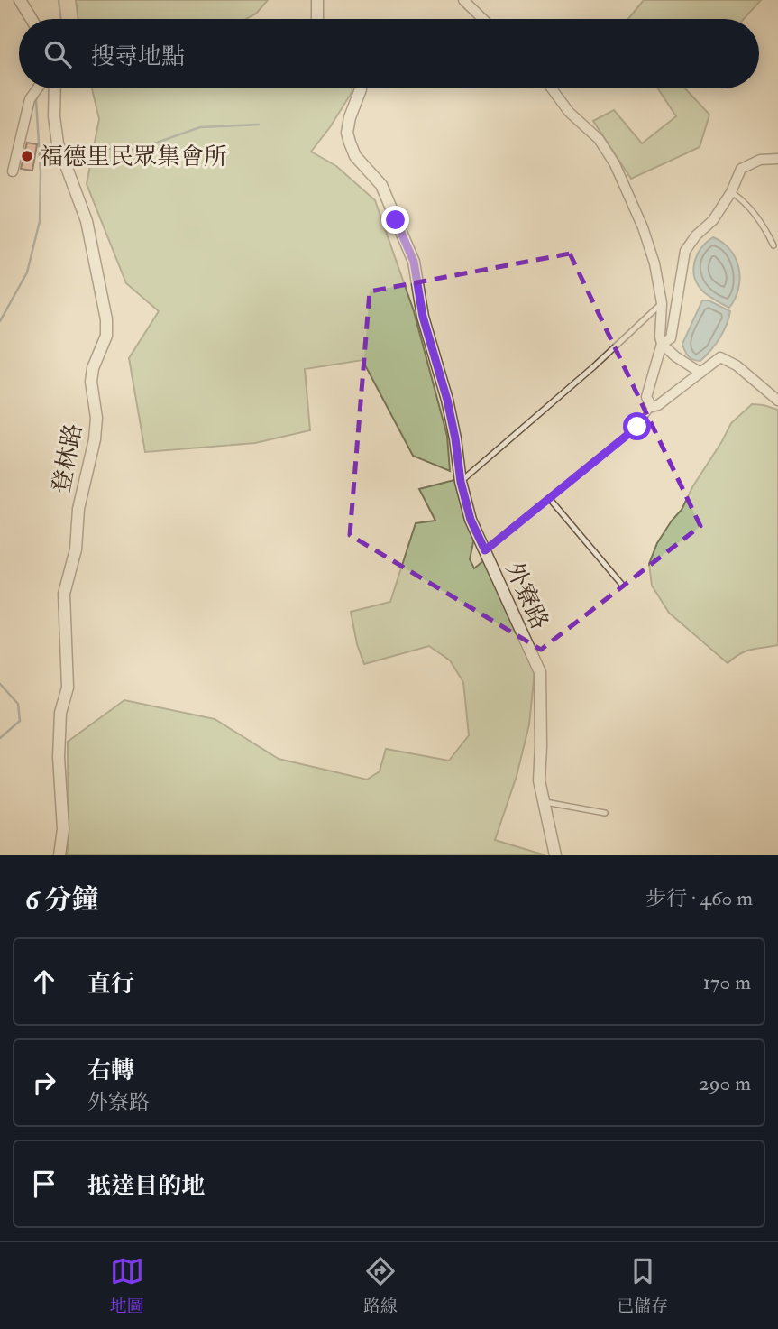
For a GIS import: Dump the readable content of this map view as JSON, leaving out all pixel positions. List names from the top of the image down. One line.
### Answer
{"streets":{"street":["登林路","外寮路"]},"places":["福德里民眾集會所"],"page":{"search":"搜尋地點","heading":["6 分鐘","步行 · 460 m"],"list":[["直行","170 m"],["右轉","外寮路","290 m"],"抵達目的地"],"nav":["地圖","路線","已儲存"]}}
